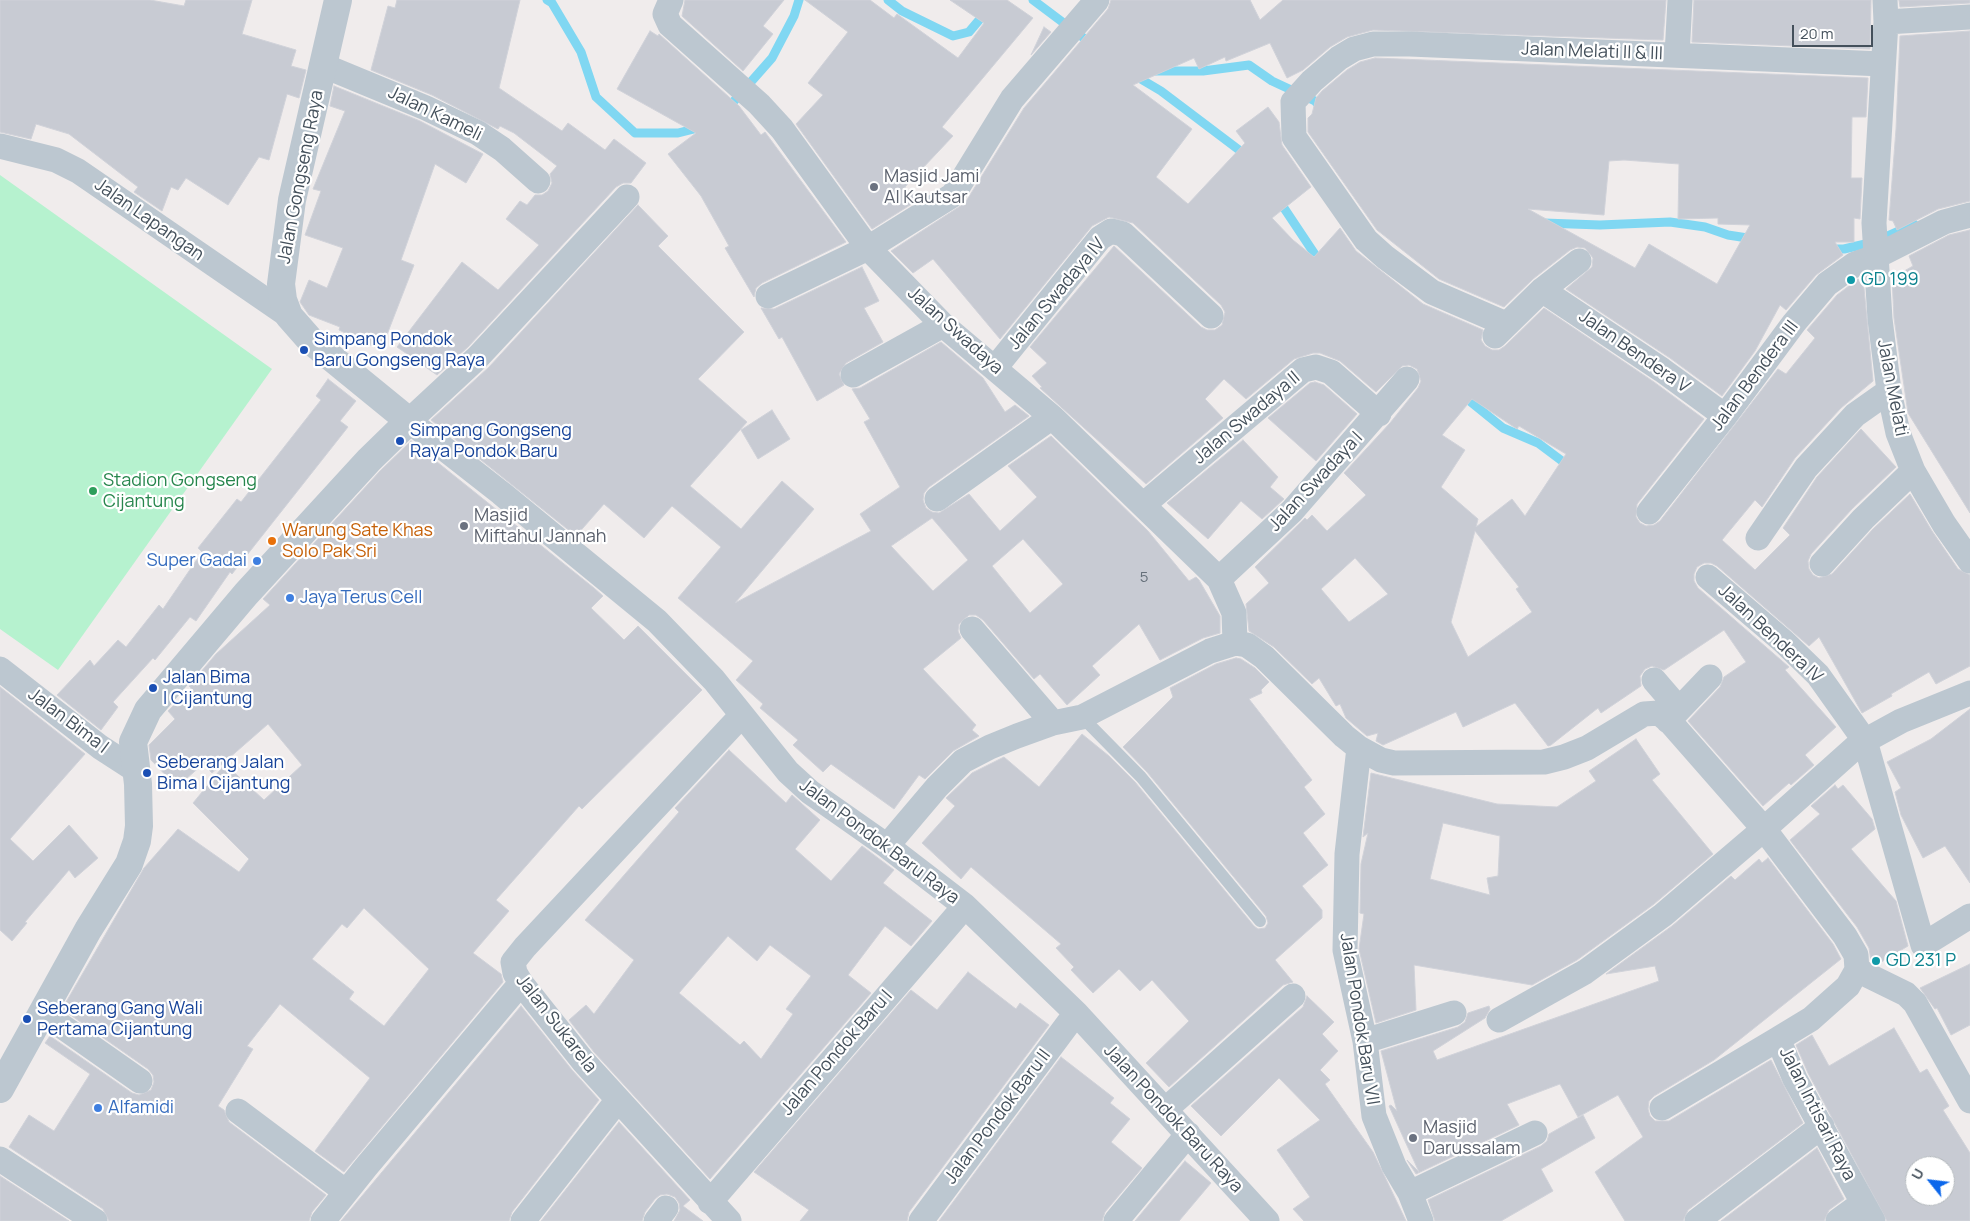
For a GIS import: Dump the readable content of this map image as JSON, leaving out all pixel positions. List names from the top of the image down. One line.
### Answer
{"streets":{"street":["Jalan Melati II & III","Jalan Kameli","Jalan Gongseng Raya","Jalan Lapangan","Jalan Swadaya IV","Jalan Swadaya","Jalan Bendera V","Jalan Bendera III","Jalan Melati","Jalan Swadaya II","Jalan Swadaya I","Jalan Bendera IV","Jalan Bima I","Jalan Pondok Baru Raya","Jalan Pondok Baru VII","Jalan Sukarela","Jalan Pondok Baru I","Jalan Intisari Raya","Jalan Pondok Baru II"]},"crossings":[["Jalan Melati II & III","Jalan Bendera V"],["Jalan Melati II & III","Jalan Melati"],["Jalan Kameli","Jalan Gongseng Raya"],["Jalan Gongseng Raya","Jalan Lapangan"],["Jalan Gongseng Raya","Jalan Pondok Baru Raya"],["Jalan Swadaya IV","Jalan Swadaya"],["Jalan Swadaya","Jalan Swadaya II"],["Jalan Swadaya","Jalan Swadaya I"],["Jalan Bendera V","Jalan Bendera III"],["Jalan Bendera III","Jalan Melati"],["Jalan Swadaya II","Jalan Swadaya I"],["Jalan Pondok Baru Raya","Jalan Sukarela"],["Jalan Pondok Baru Raya","Jalan Pondok Baru I"],["Jalan Pondok Baru Raya","Jalan Pondok Baru II"],["Jalan Sukarela","Jalan Pondok Baru I"]],"places":["Masjid Jami Al Kautsar","GD 199","Simpang Pondok Baru Gongseng Raya","Simpang Gongseng Raya Pondok Baru","Stadion Gongseng Cijantung","Masjid Miftahul Jannah","Warung Sate Khas Solo Pak Sri","Super Gadai","Jaya Terus Cell","Jalan Bima I Cijantung","Seberang Jalan Bima I Cijantung","GD 231 P","Seberang Gang Wali Pertama Cijantung","Alfamidi","Masjid Darussalam"],"house_numbers":["5"],"scale_bar":"20 m","north":"top left"}
